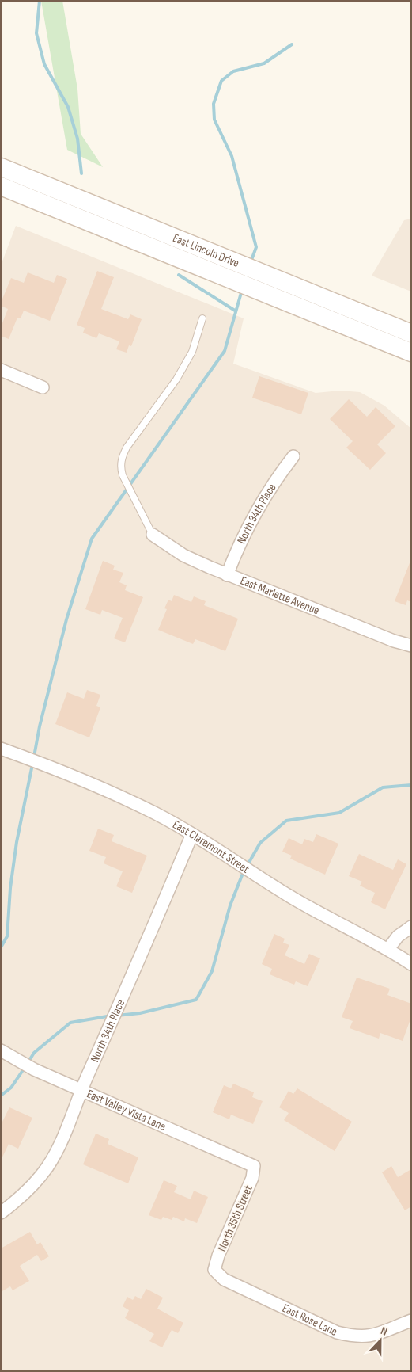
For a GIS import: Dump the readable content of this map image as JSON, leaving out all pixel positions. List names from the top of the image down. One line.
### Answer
{"streets":{"main road":["East Lincoln Drive"],"street":["North 34th Place","East Marlette Avenue","East Claremont Street","East Valley Vista Lane","North 35th Street","East Rose Lane"]},"crossings":[["North 34th Place","East Marlette Avenue"],["North 34th Place","East Claremont Street"],["North 34th Place","East Valley Vista Lane"],["East Valley Vista Lane","North 35th Street"],["North 35th Street","East Rose Lane"]],"north":"top"}
